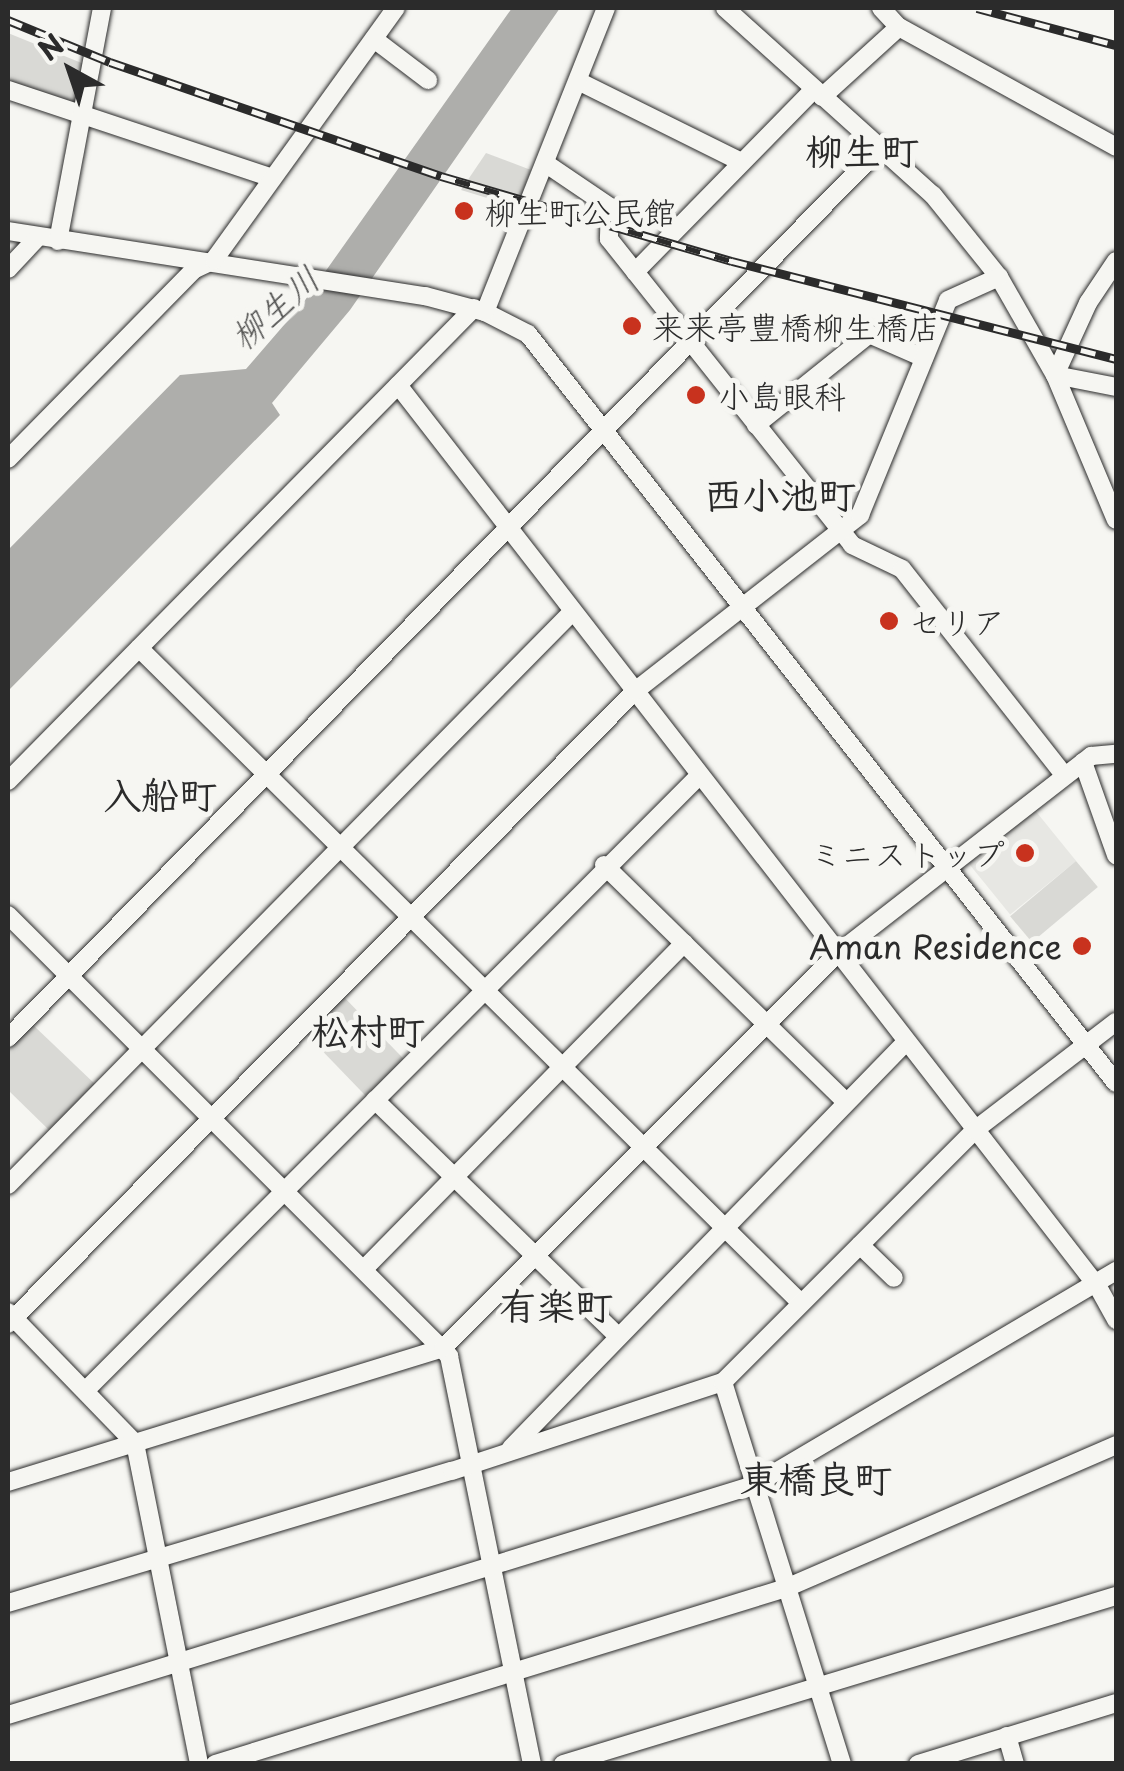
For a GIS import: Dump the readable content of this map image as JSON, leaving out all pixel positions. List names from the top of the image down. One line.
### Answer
{"districts":["柳生町","西小池町","入船町","松村町","有楽町","東橋良町"],"water":["柳生川"],"places":["柳生町公民館","来来亭豊橋柳生橋店","小島眼科","セリア","ミニストップ","Aman Residence"],"north":"top left"}
